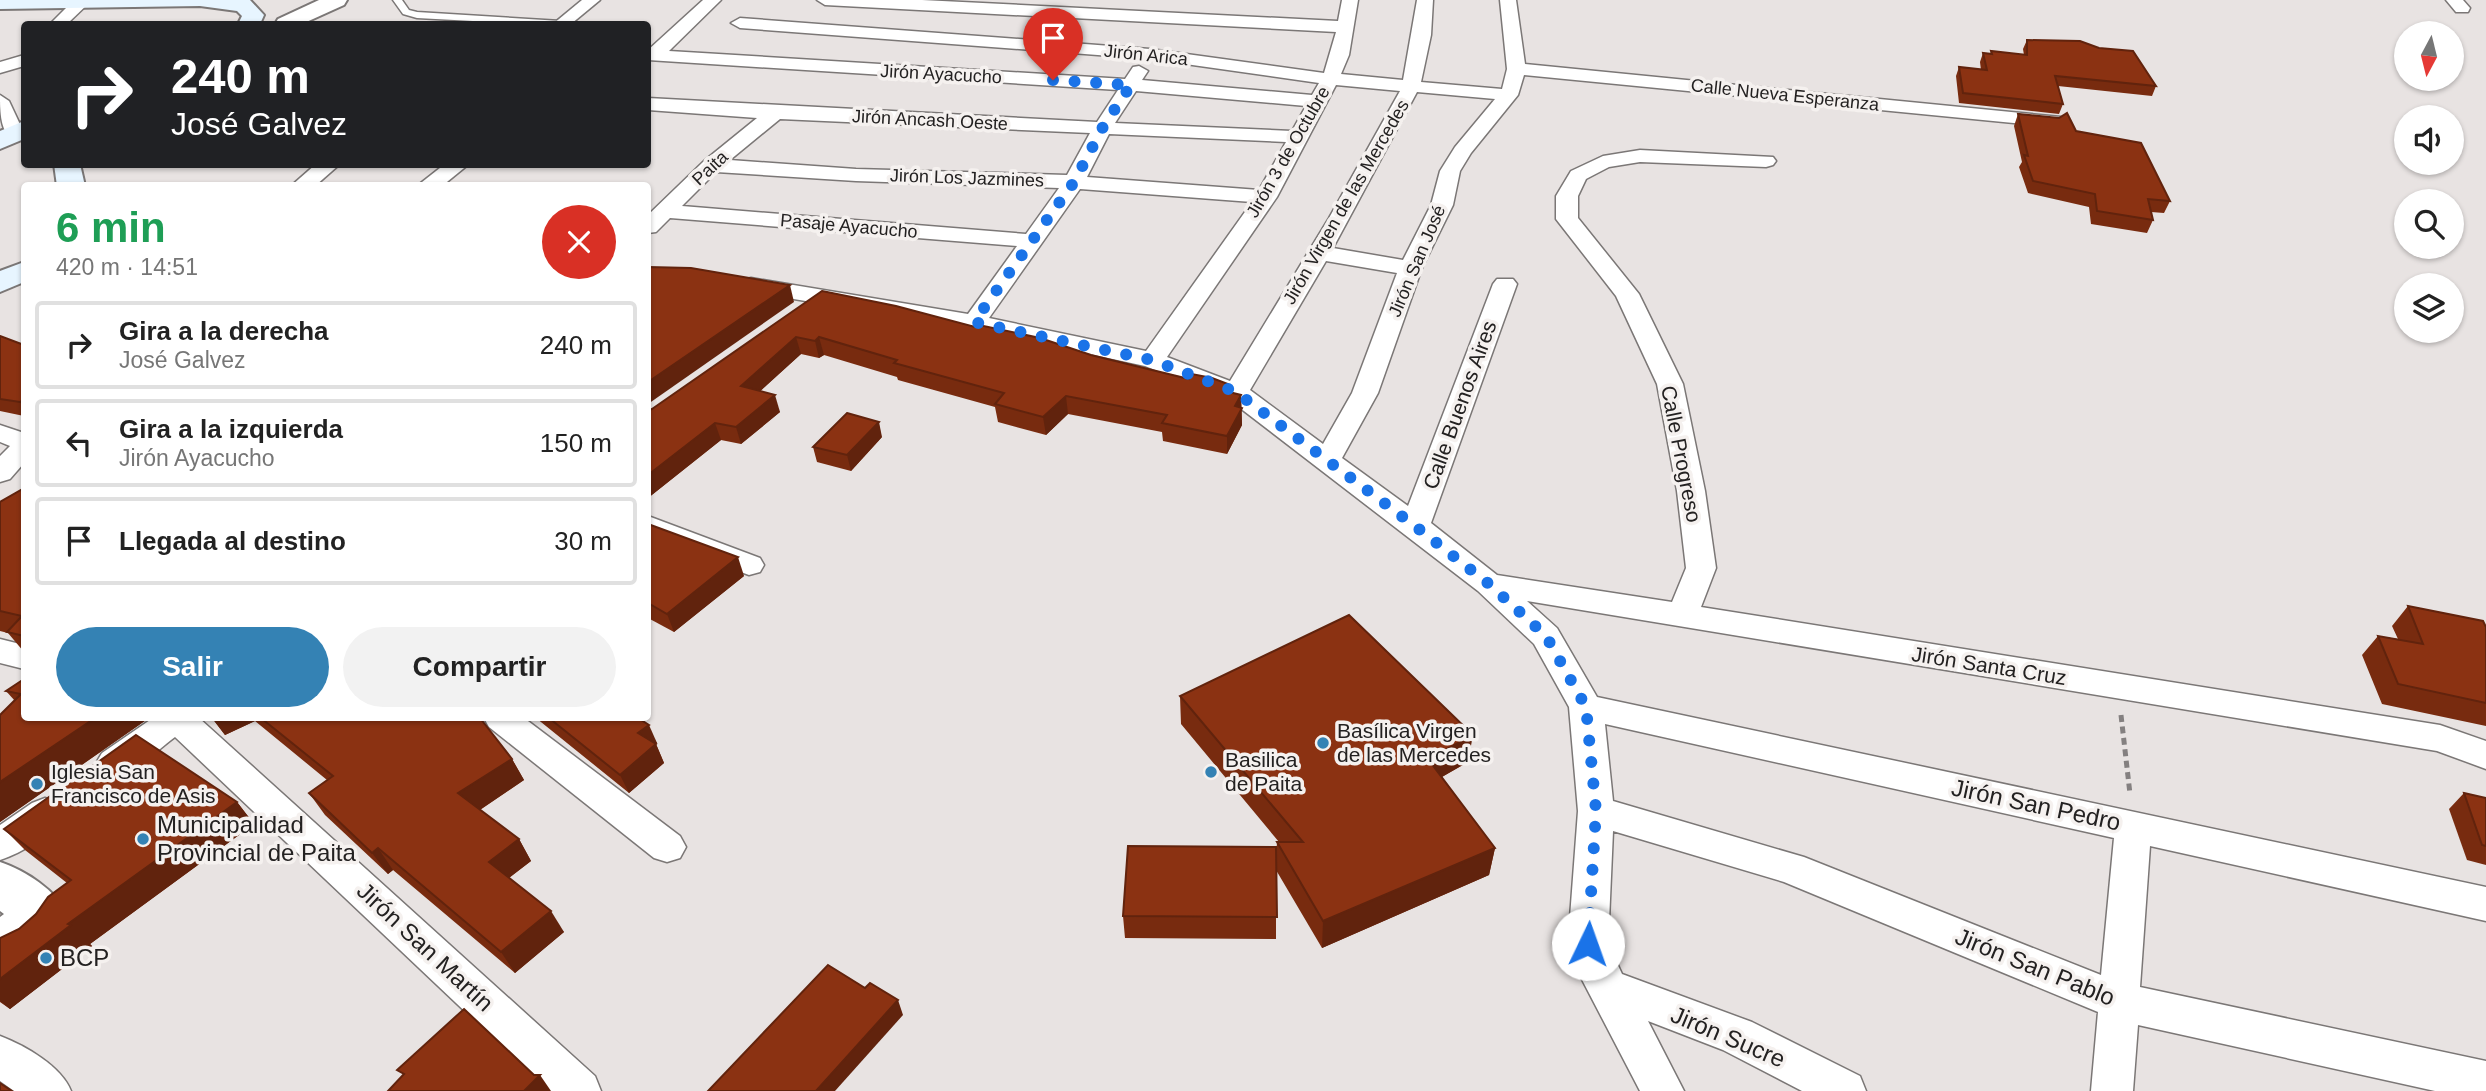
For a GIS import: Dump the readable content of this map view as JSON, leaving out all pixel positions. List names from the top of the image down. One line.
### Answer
{"streets":{"street":["Jirón Arica","Jirón Ayacucho","Calle Nueva Esperanza","Jirón Ancash Oeste","Jirón 3 de Octubre","Paita","Jirón Los Jazmines","Jirón Virgen de las Mercedes","Pasaje Ayacucho","Jirón San José","Calle Buenos Aires","Calle Progreso","Jirón Santa Cruz","Jirón San Pedro","Jirón San Martín","Jirón San Pablo","Jirón Sucre"]},"crossings":[["Jirón Arica","Jirón 3 de Octubre"],["Jirón Arica","Jirón Virgen de las Mercedes"],["Jirón Arica","Jirón San José"],["Jirón Ayacucho","Jirón 3 de Octubre"],["Calle Nueva Esperanza","Jirón San José"],["Jirón Ancash Oeste","Jirón 3 de Octubre"],["Jirón Ancash Oeste","Paita"],["Jirón 3 de Octubre","Jirón Los Jazmines"],["Paita","Jirón Los Jazmines"],["Paita","Pasaje Ayacucho"],["Calle Progreso","Jirón Santa Cruz"]],"places":["Basílica Virgen de las Mercedes","Basilica de Paita","Iglesia San Francisco de Asis","Municipalidad Provincial de Paita","BCP"],"north":"bottom","page":{"turn":["240 m","José Galvez"],"heading":["6 min","420 m · 14:51"],"list":[{"name":"Gira a la derecha","note":"José Galvez","value":"240 m"},{"name":"Gira a la izquierda","note":"Jirón Ayacucho","value":"150 m"},{"name":"Llegada al destino","value":"30 m"}],"buttons":["Salir","Compartir"]}}
